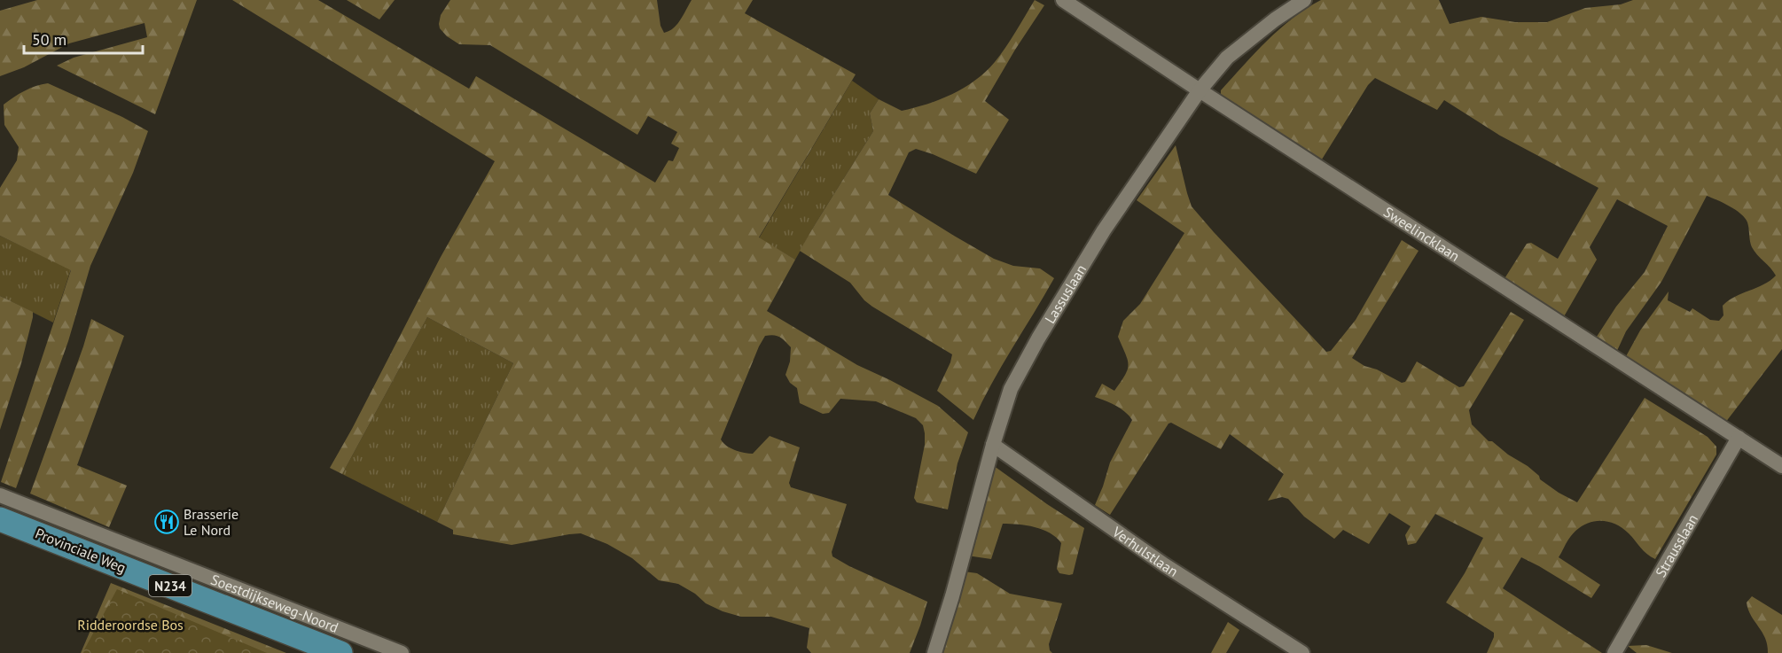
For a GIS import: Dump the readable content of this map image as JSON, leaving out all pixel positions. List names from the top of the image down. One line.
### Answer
{"streets":{"main road":["Provinciale Weg","N234"],"street":["Sweelincklaan","Lassuslaan","Strausslaan","Verhulstlaan","Soestdijkseweg-Noord"]},"crossings":[["Sweelincklaan","Lassuslaan"],["Sweelincklaan","Strausslaan"],["Lassuslaan","Verhulstlaan"]],"parks":["Ridderoordse Bos"],"places":{"restaurant":["Brasserie Le Nord"]},"scale_bar":"50 m"}
